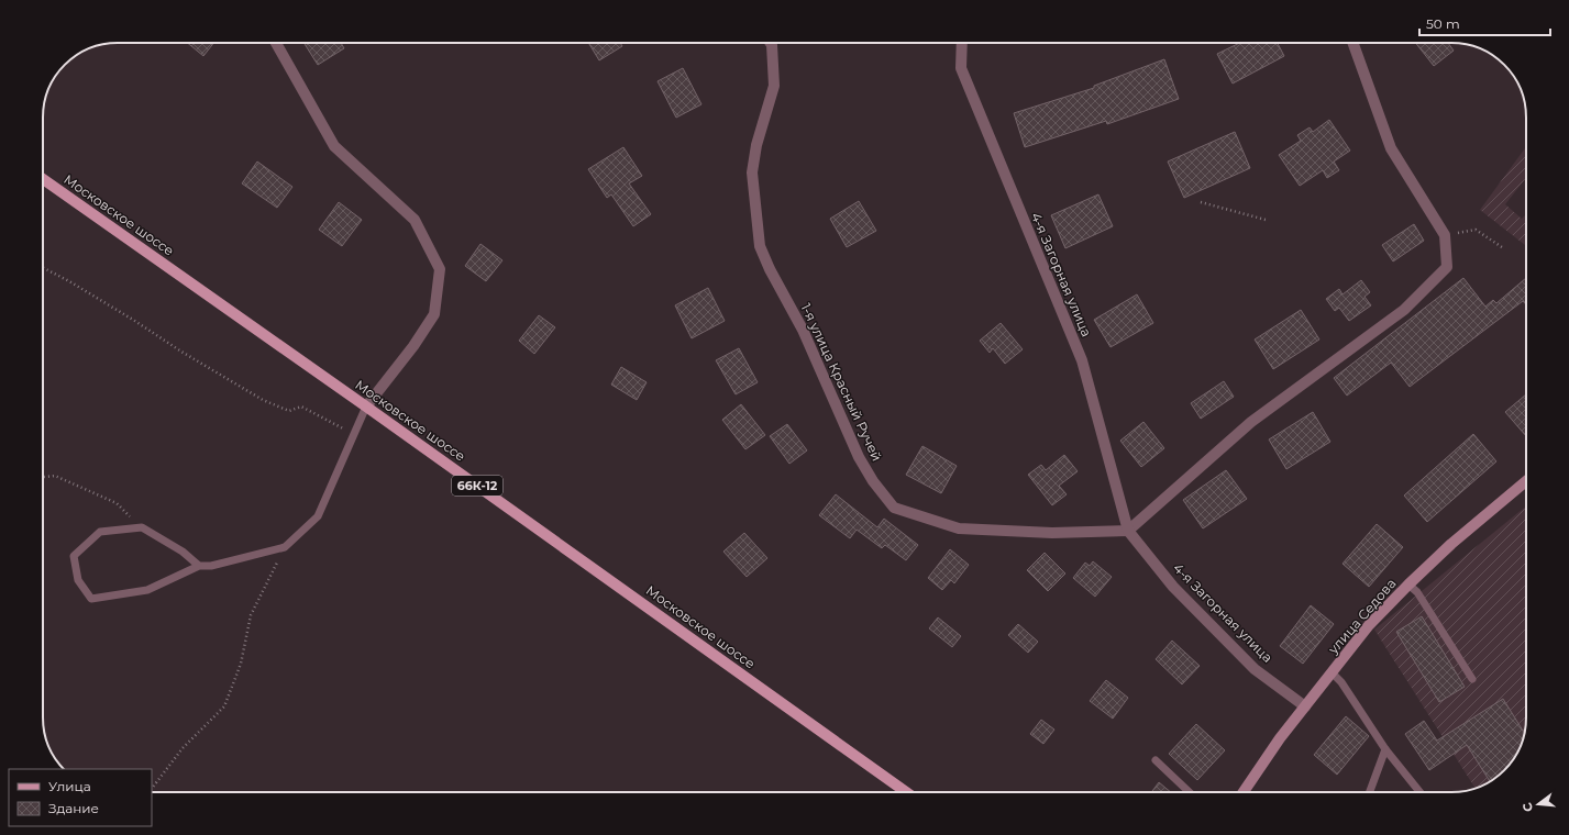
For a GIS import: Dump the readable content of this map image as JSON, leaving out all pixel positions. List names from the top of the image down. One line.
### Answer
{"streets":{"main road":["Московское шоссе","66К-12"],"street":["4-я Загорная улица","1-я улица Красный Ручей","улица Седова"]},"crossings":[["4-я Загорная улица","1-я улица Красный Ручей"],["4-я Загорная улица","улица Седова"]],"legend":["Улица","Здание"],"scale_bar":"50 m","north":"left"}
